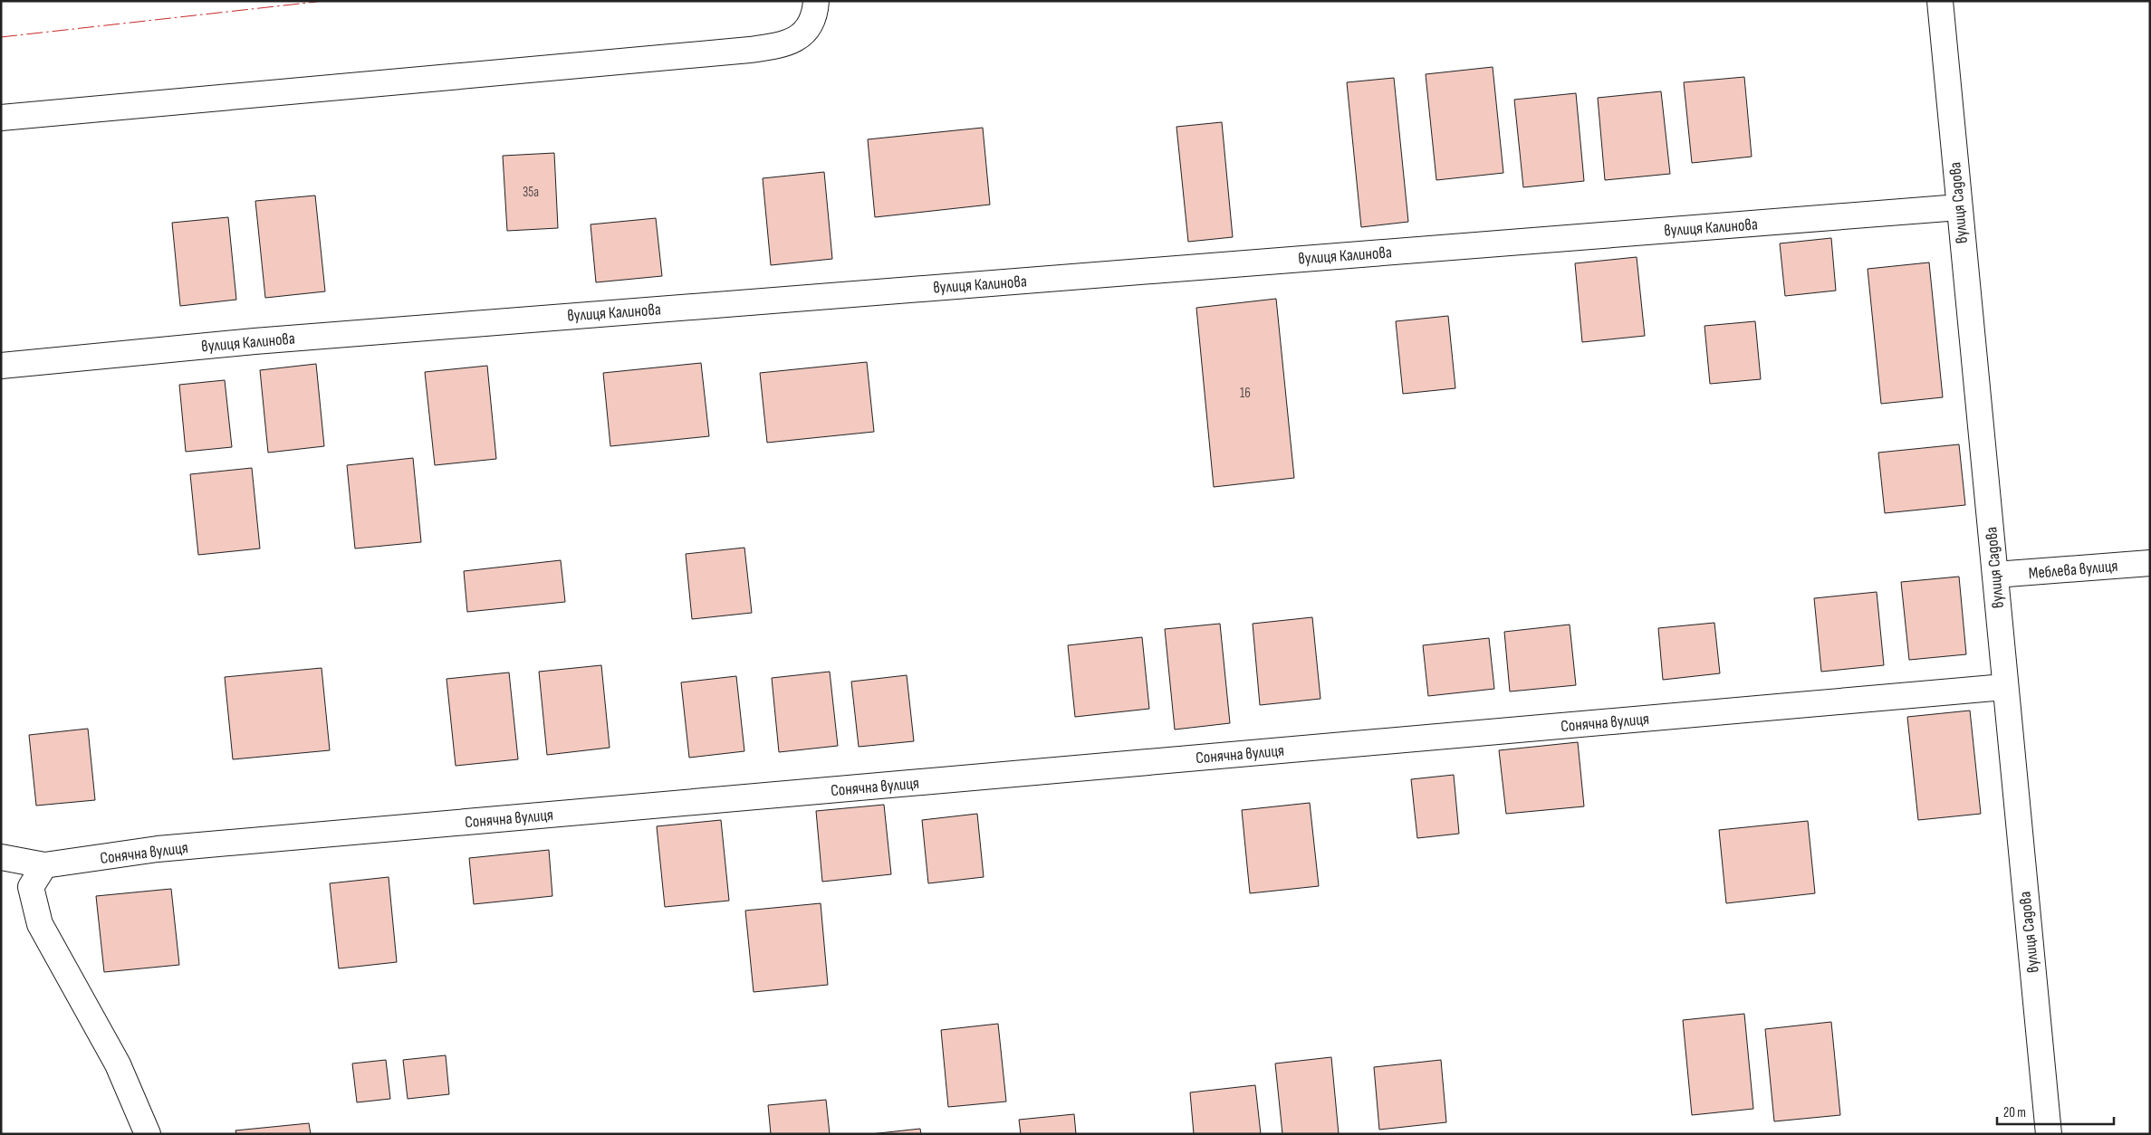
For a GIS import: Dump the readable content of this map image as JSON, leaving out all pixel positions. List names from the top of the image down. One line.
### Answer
{"streets":{"street":["вулиця Садова","вулиця Калинова","Меблева вулиця","Сонячна вулиця"]},"crossings":[["вулиця Садова","вулиця Калинова"],["вулиця Садова","Меблева вулиця"],["вулиця Садова","Сонячна вулиця"]],"house_numbers":["35а","16"],"scale_bar":"20 m"}
